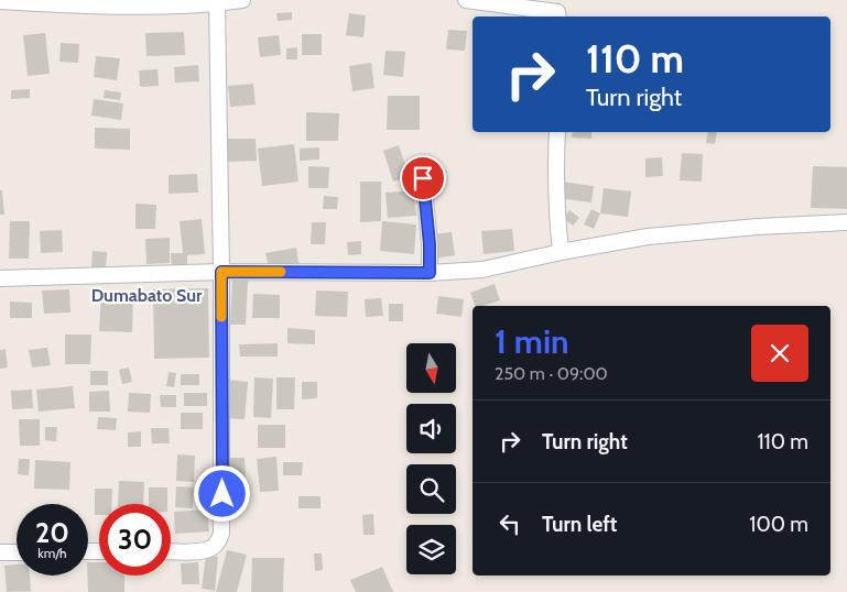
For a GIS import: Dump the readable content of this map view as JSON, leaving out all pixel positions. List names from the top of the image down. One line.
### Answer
{"districts":["Dumabato Sur"],"north":"bottom","page":{"turn":["110 m","Turn right"],"heading":["1 min","250 m · 09:00"],"list":[{"name":"Turn right","value":"110 m"},{"name":"Turn left","value":"100 m"}],"speed":"20 km/h","limit":"30"}}
